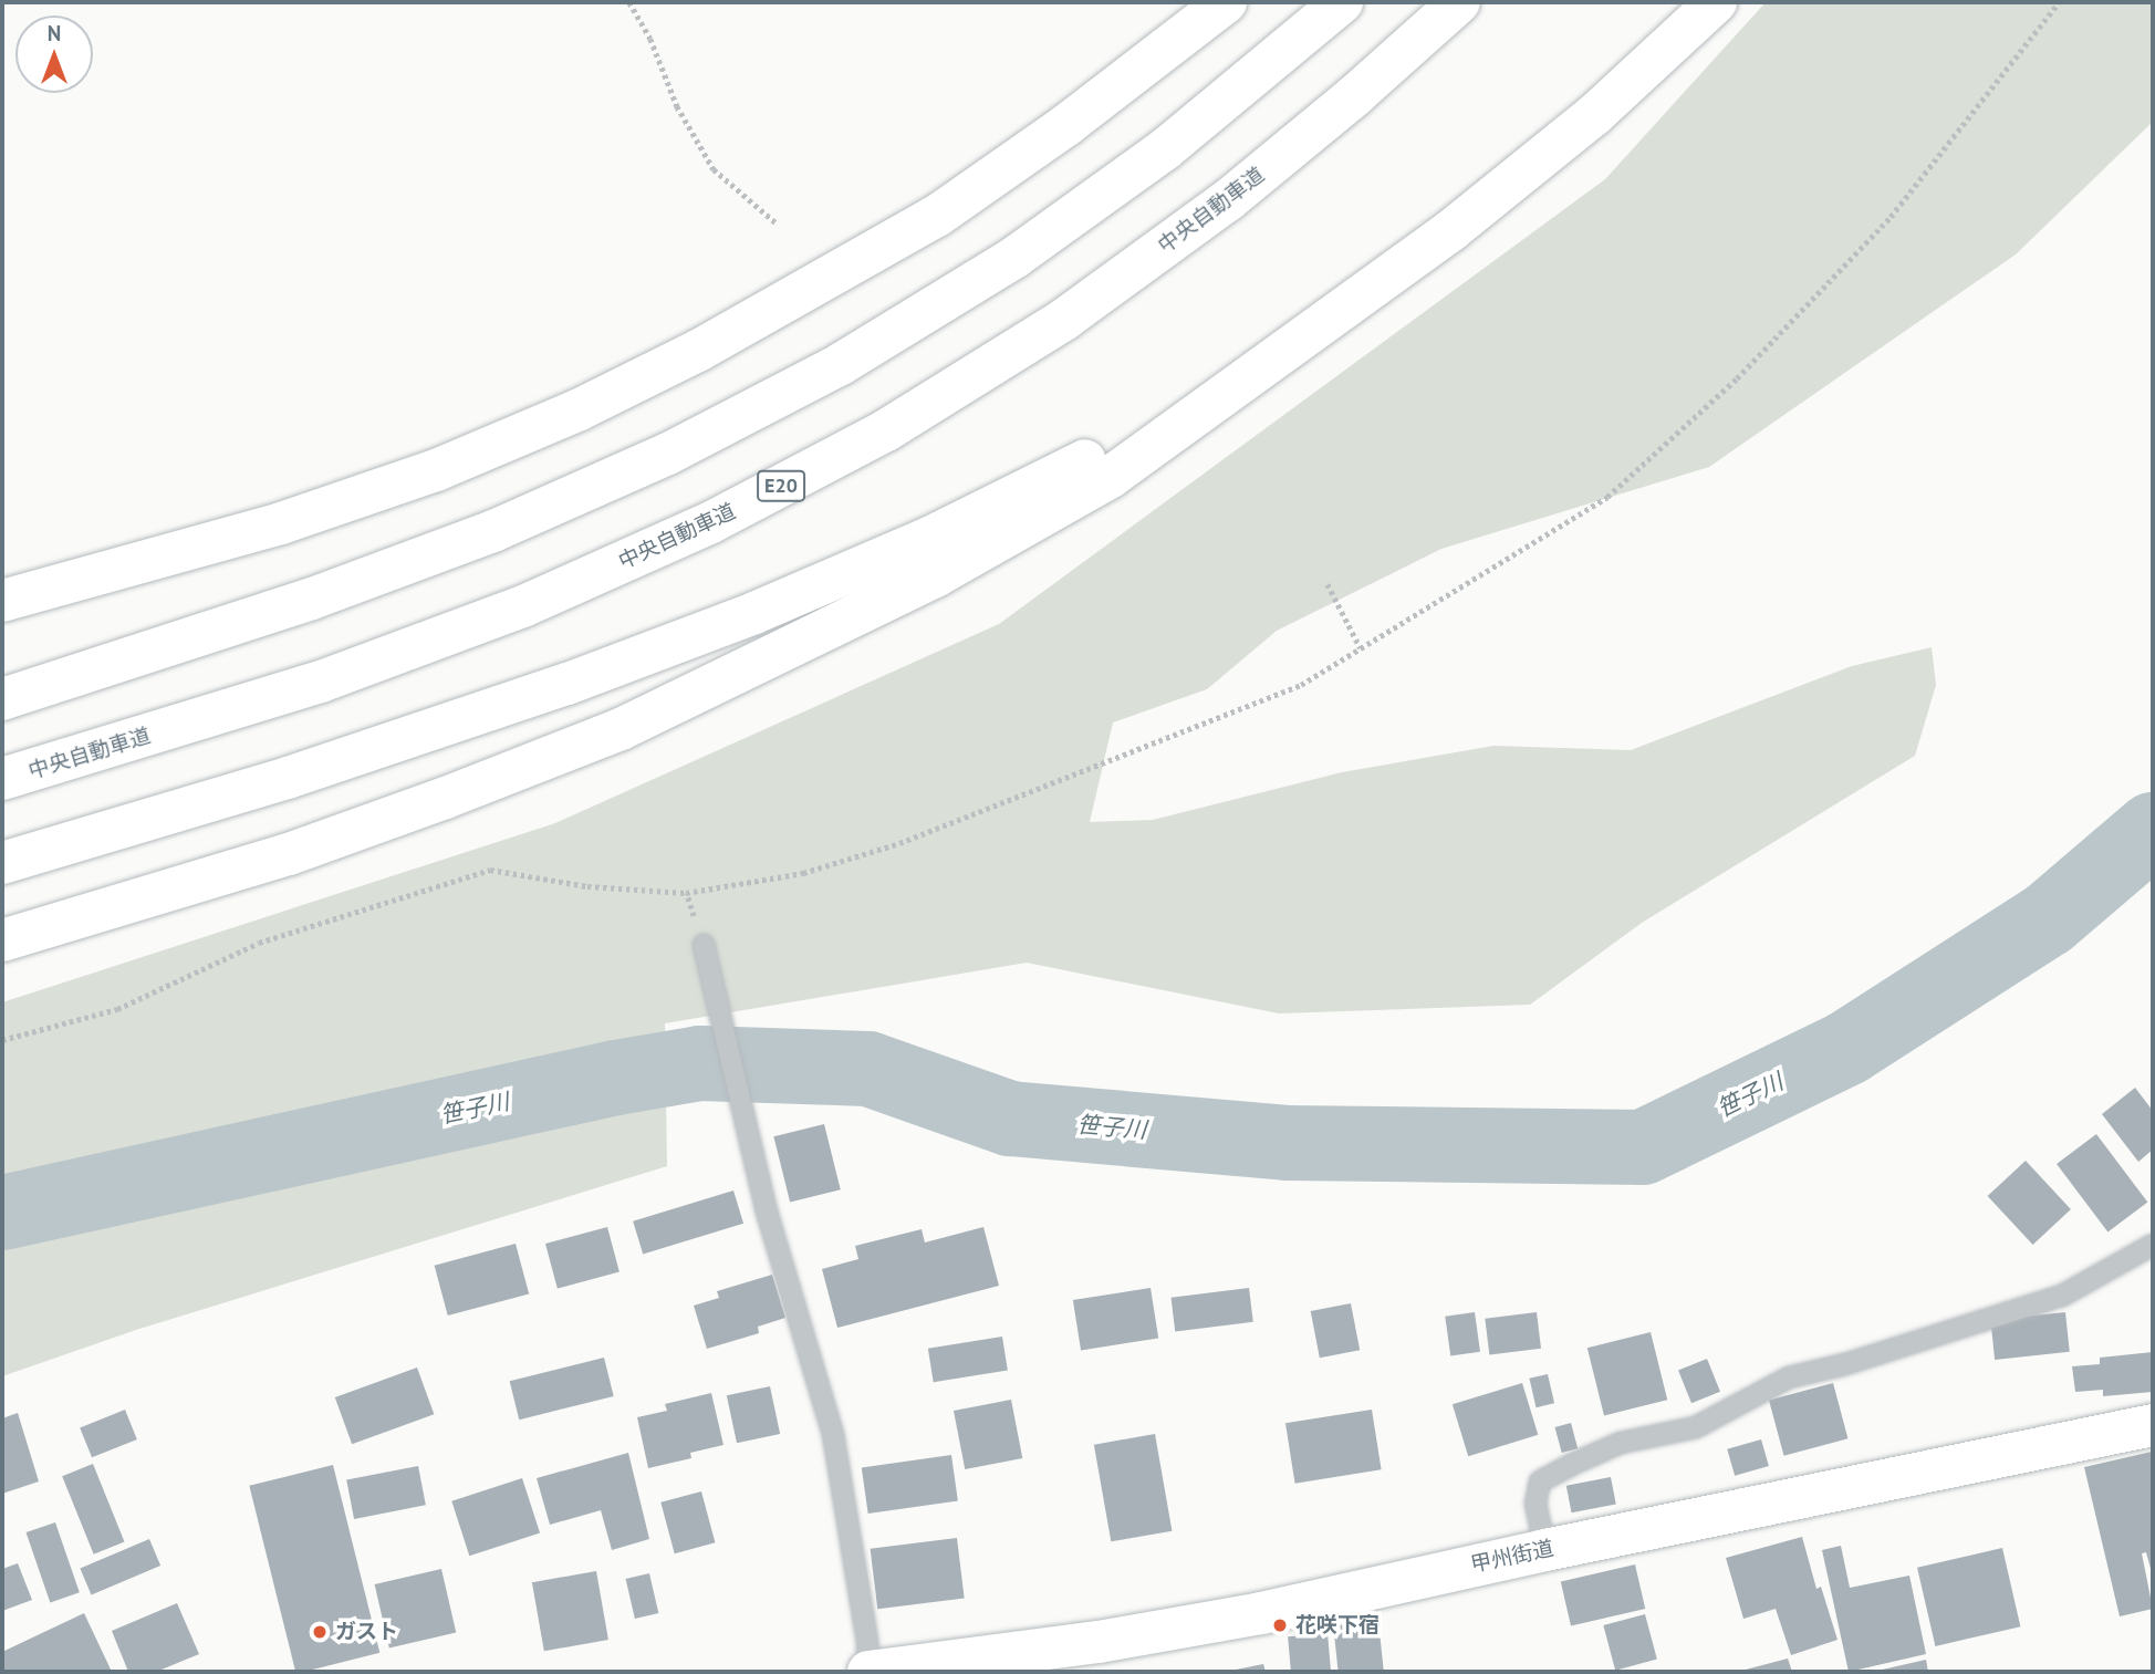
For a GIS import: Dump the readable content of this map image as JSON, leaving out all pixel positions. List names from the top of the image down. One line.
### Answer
{"streets":{"main road":["中央自動車道","E20","甲州街道"]},"water":["笹子川"],"places":["花咲下宿","ガスト"],"north":"top"}
